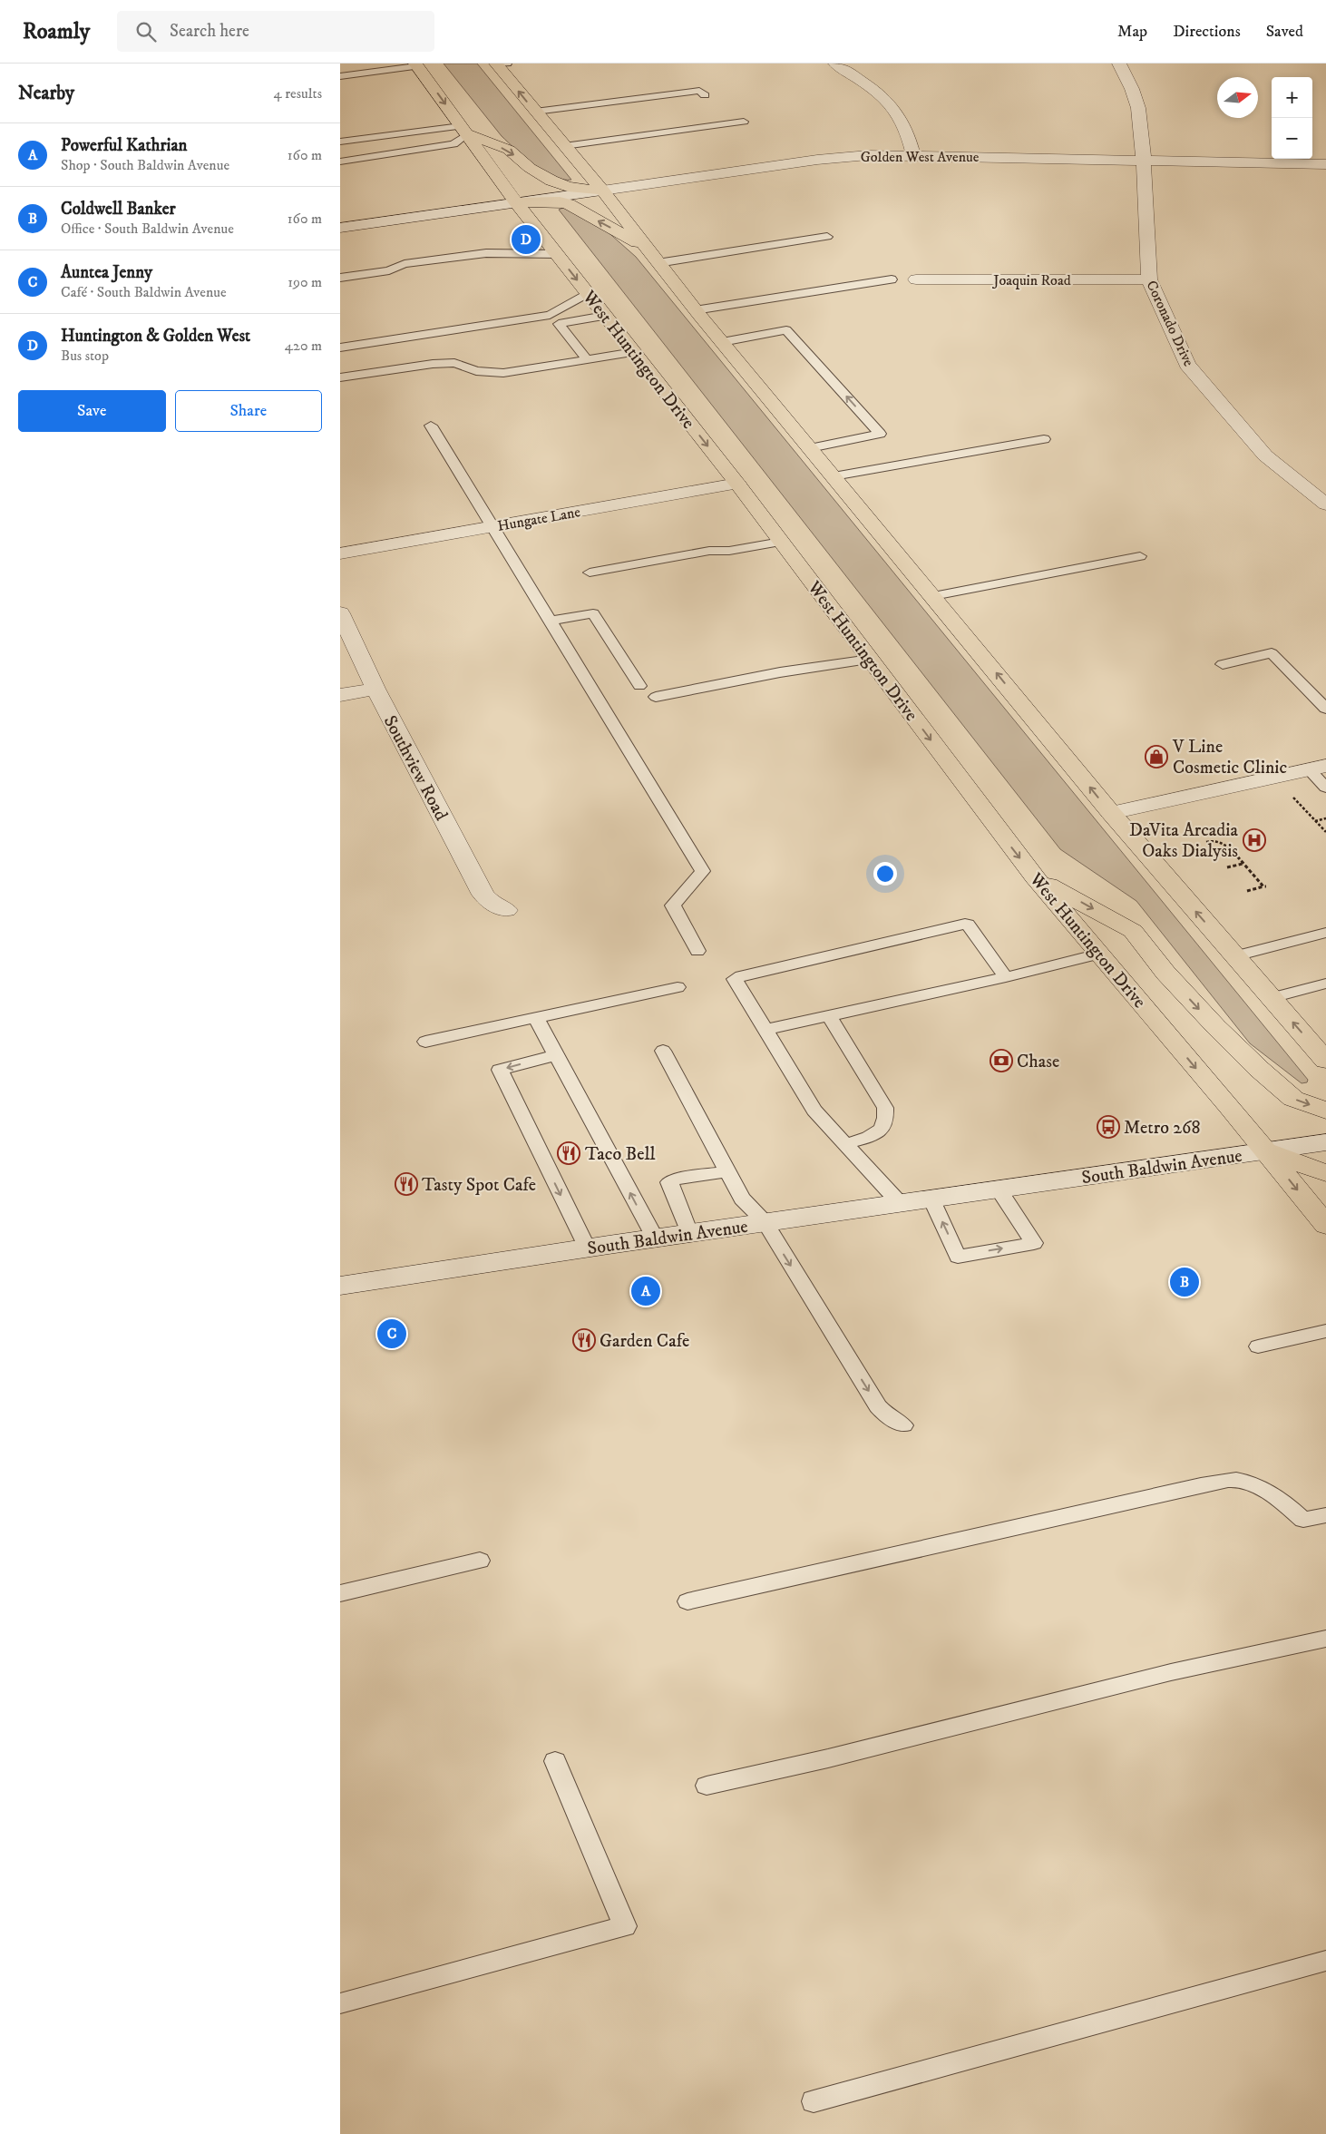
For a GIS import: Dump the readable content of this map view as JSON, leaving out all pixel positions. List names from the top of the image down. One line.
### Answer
{"streets":{"main road":["West Huntington Drive"],"street":["Golden West Avenue","Joaquin Road","Coronado Drive","Hungate Lane","Southview Road","South Baldwin Avenue"]},"crossings":[["Golden West Avenue","Coronado Drive"],["Golden West Avenue","West Huntington Drive"],["Joaquin Road","Coronado Drive"],["West Huntington Drive","Hungate Lane"],["West Huntington Drive","South Baldwin Avenue"]],"places":{"shop":["V Line Cosmetic Clinic"],"hospital":["DaVita Arcadia Oaks Dialysis"],"bank":["Chase"],"bus stop":["Metro 268"],"restaurant":["Taco Bell","Tasty Spot Cafe","Garden Cafe"]},"north":"right","page":{"header":"Roamly","search":"Search here","nav":["Map","Directions","Saved"],"heading":["Nearby","4 results"],"map_buttons":["+","−"],"list":[{"mark":"A","name":"Powerful Kathrian","note":"Shop · South Baldwin Avenue","value":"160 m"},{"mark":"B","name":"Coldwell Banker","note":"Office · South Baldwin Avenue","value":"160 m"},{"mark":"C","name":"Auntea Jenny","note":"Café · South Baldwin Avenue","value":"190 m"},{"mark":"D","name":"Huntington & Golden West","note":"Bus stop","value":"420 m"}],"pins":["D","B","A","C"],"buttons":["Save","Share"]}}
